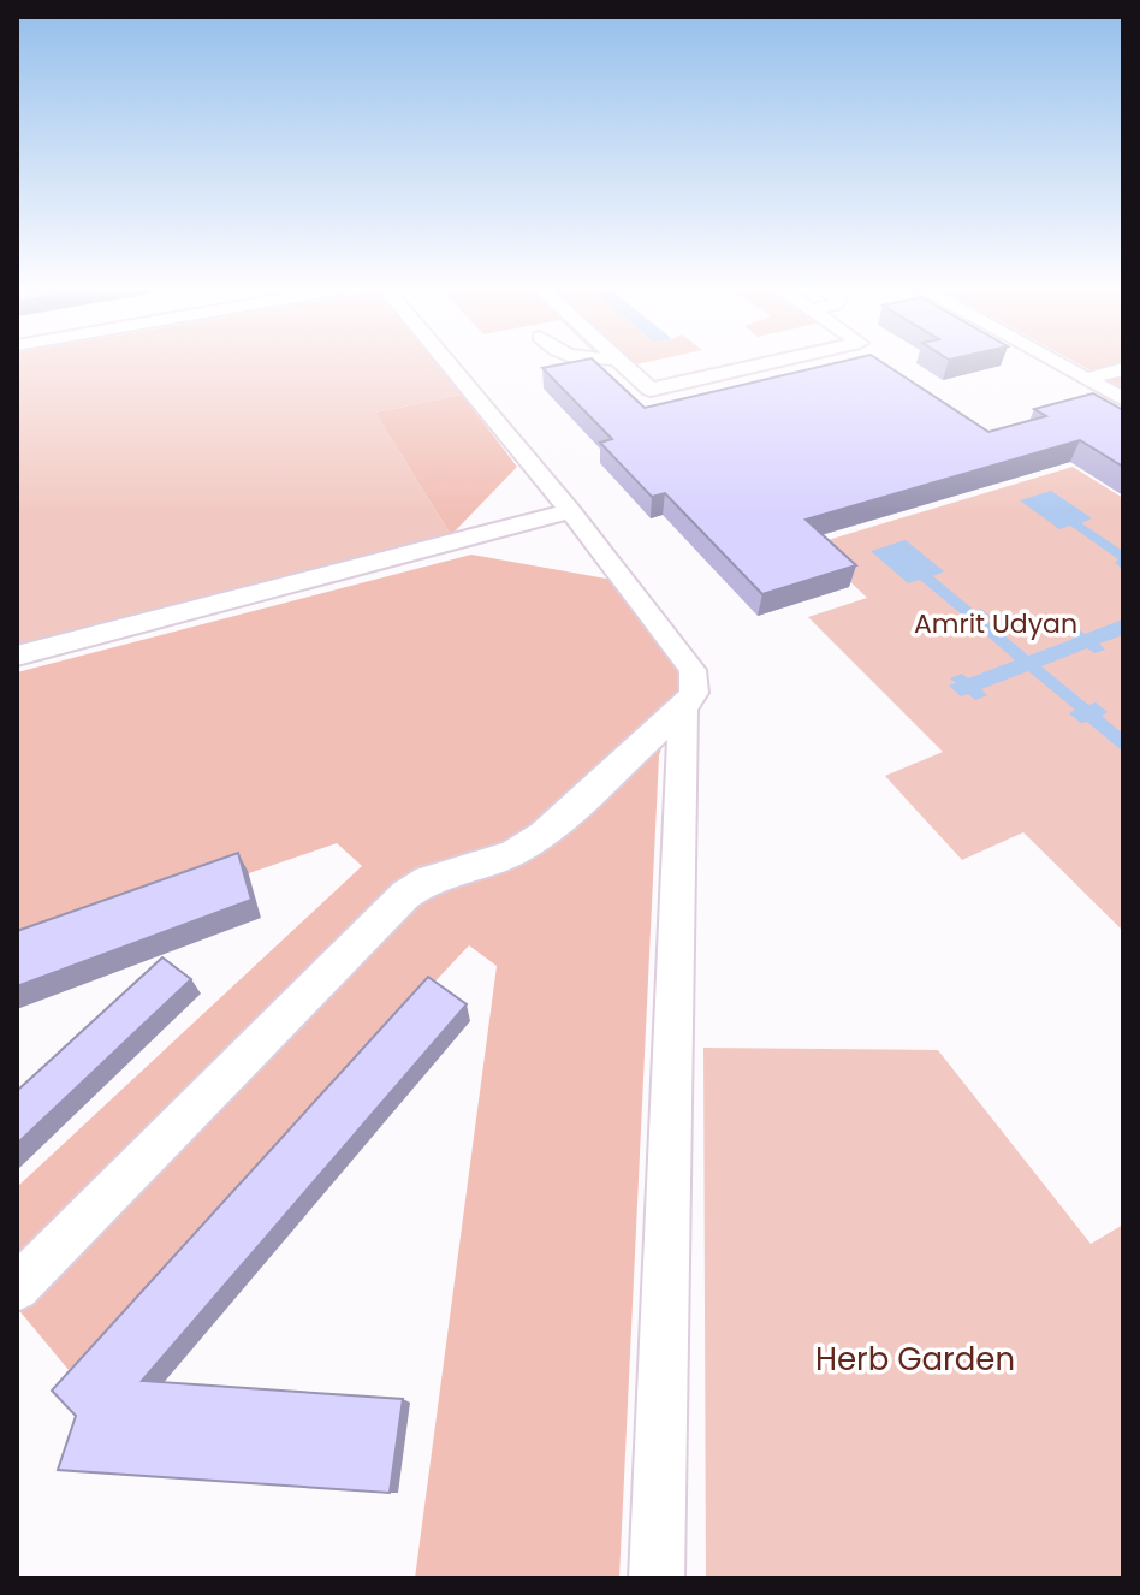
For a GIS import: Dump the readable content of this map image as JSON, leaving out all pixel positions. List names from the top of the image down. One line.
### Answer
{"parks":["Amrit Udyan","Herb Garden"]}
